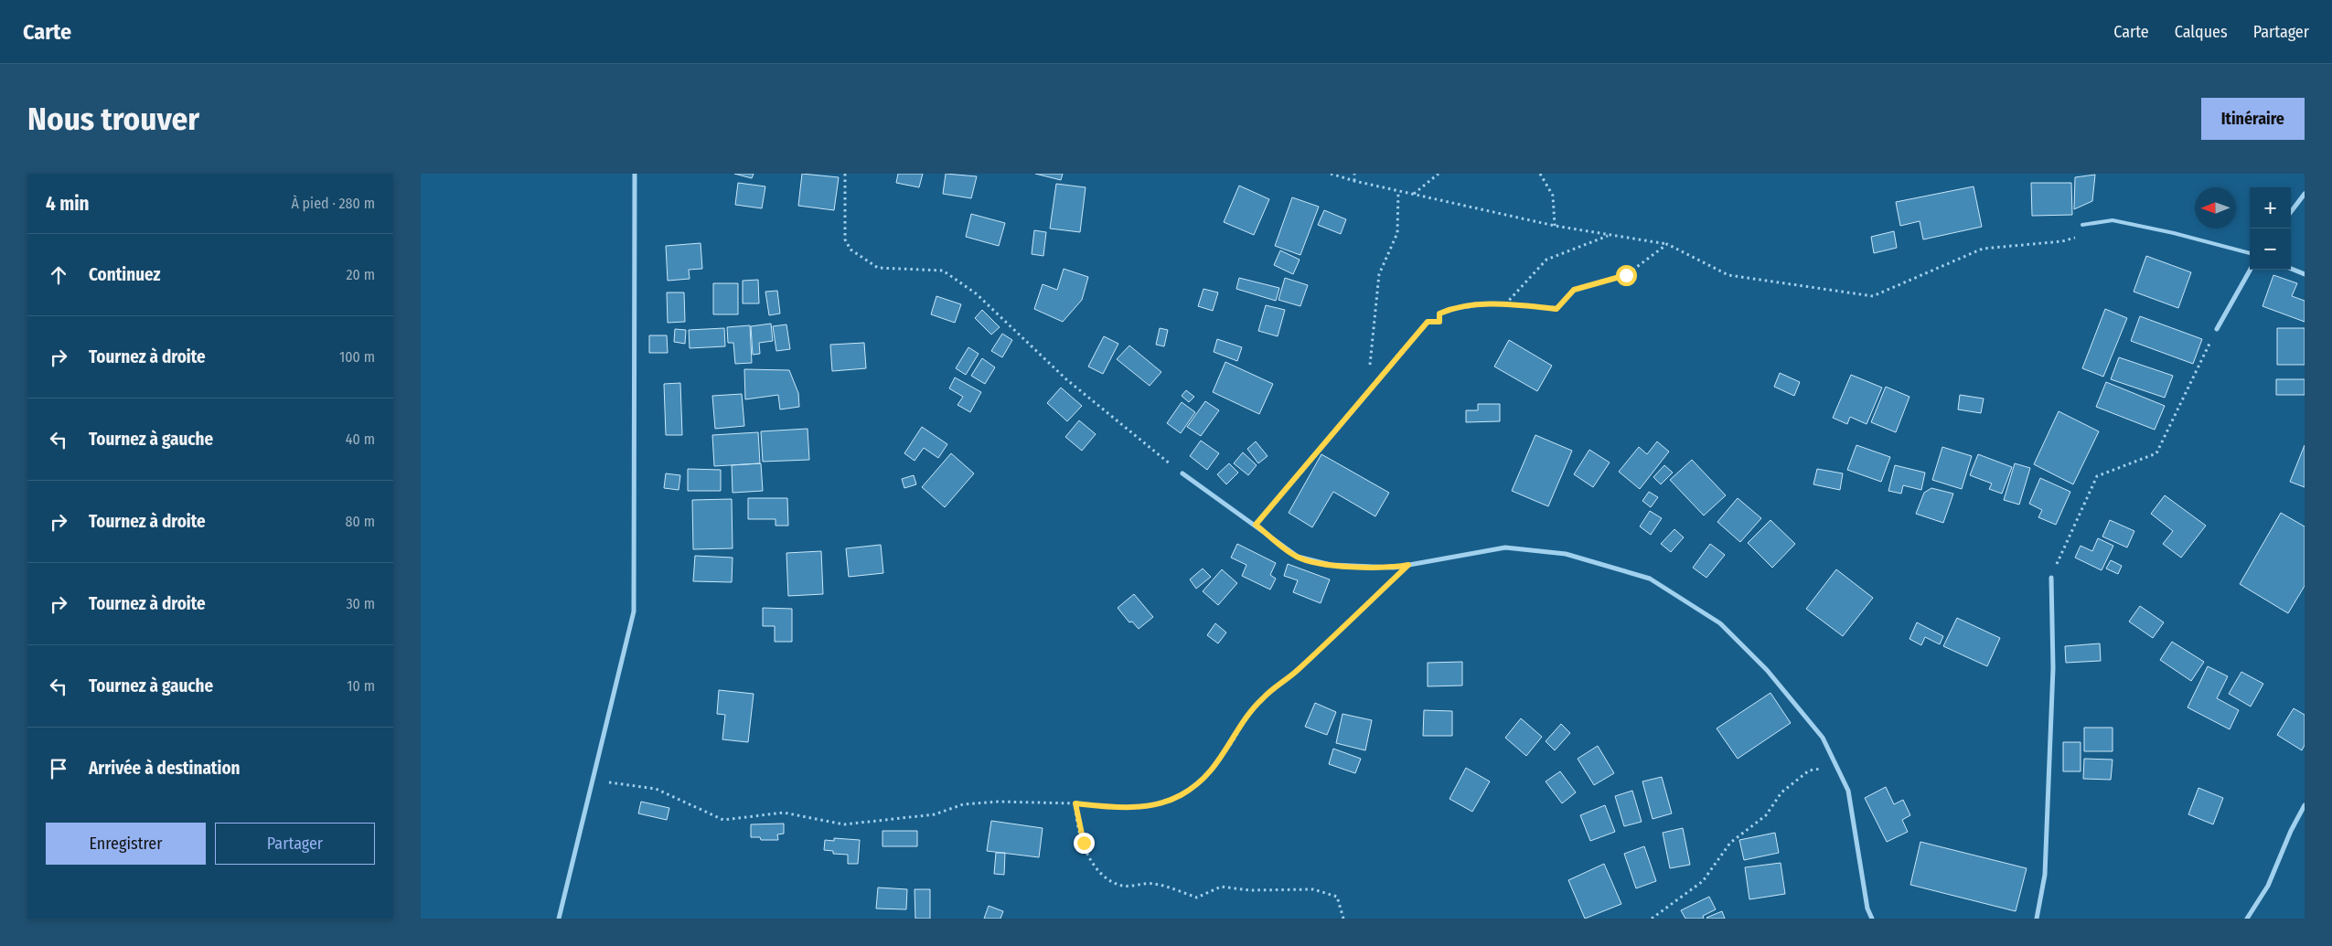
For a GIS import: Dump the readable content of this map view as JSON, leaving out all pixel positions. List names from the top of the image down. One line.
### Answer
{"north":"left","page":{"header":"Carte","nav":["Carte","Calques","Partager"],"buttons":["Itinéraire",["Enregistrer","Partager"]],"title":"Nous trouver","heading":["4 min","À pied · 280 m"],"map_buttons":["+","−"],"list":[["Continuez","20 m"],["Tournez à droite","100 m"],["Tournez à gauche","40 m"],["Tournez à droite","80 m"],["Tournez à droite","30 m"],["Tournez à gauche","10 m"],"Arrivée à destination"]}}
